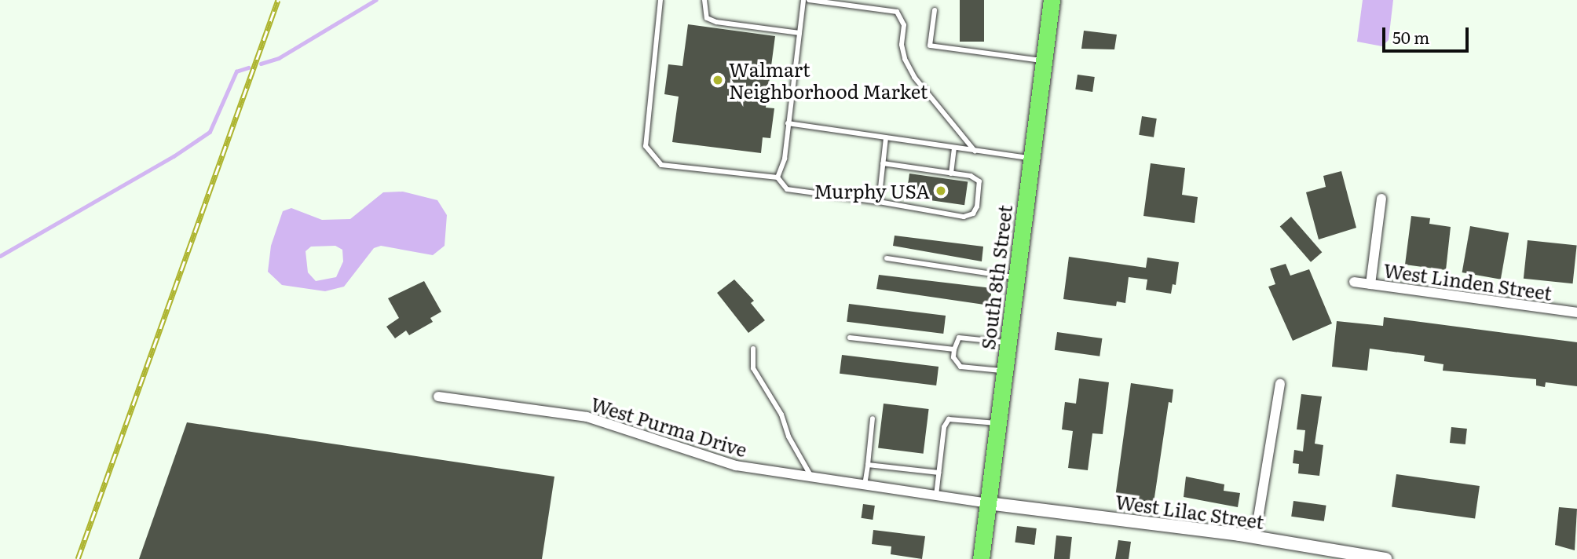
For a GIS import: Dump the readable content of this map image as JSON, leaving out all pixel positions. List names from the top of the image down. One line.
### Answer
{"streets":{"main road":["South 8th Street"],"street":["West Linden Street","West Purma Drive","West Lilac Street"]},"crossings":[["South 8th Street","West Purma Drive"],["South 8th Street","West Lilac Street"],["West Purma Drive","West Lilac Street"]],"places":["Walmart Neighborhood Market","Murphy USA"],"scale_bar":"50 m"}
